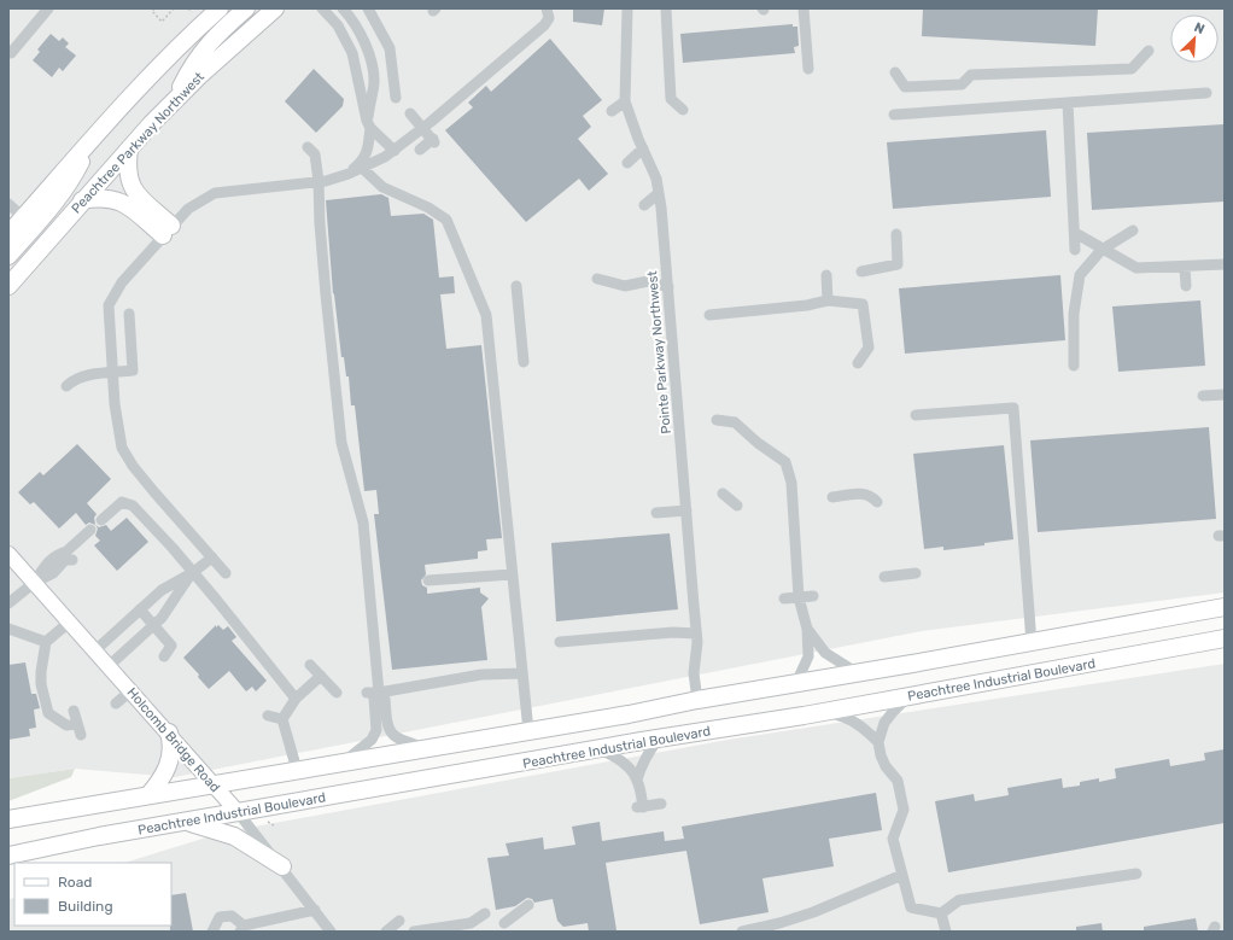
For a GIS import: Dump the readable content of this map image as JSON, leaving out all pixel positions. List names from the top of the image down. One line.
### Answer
{"streets":{"highway":["Peachtree Parkway Northwest","Peachtree Industrial Boulevard"],"main road":["Holcomb Bridge Road"],"street":["Pointe Parkway Northwest"]},"crossings":[["Peachtree Industrial Boulevard","Holcomb Bridge Road"]],"legend":["Road","Building"],"north":"top right"}
